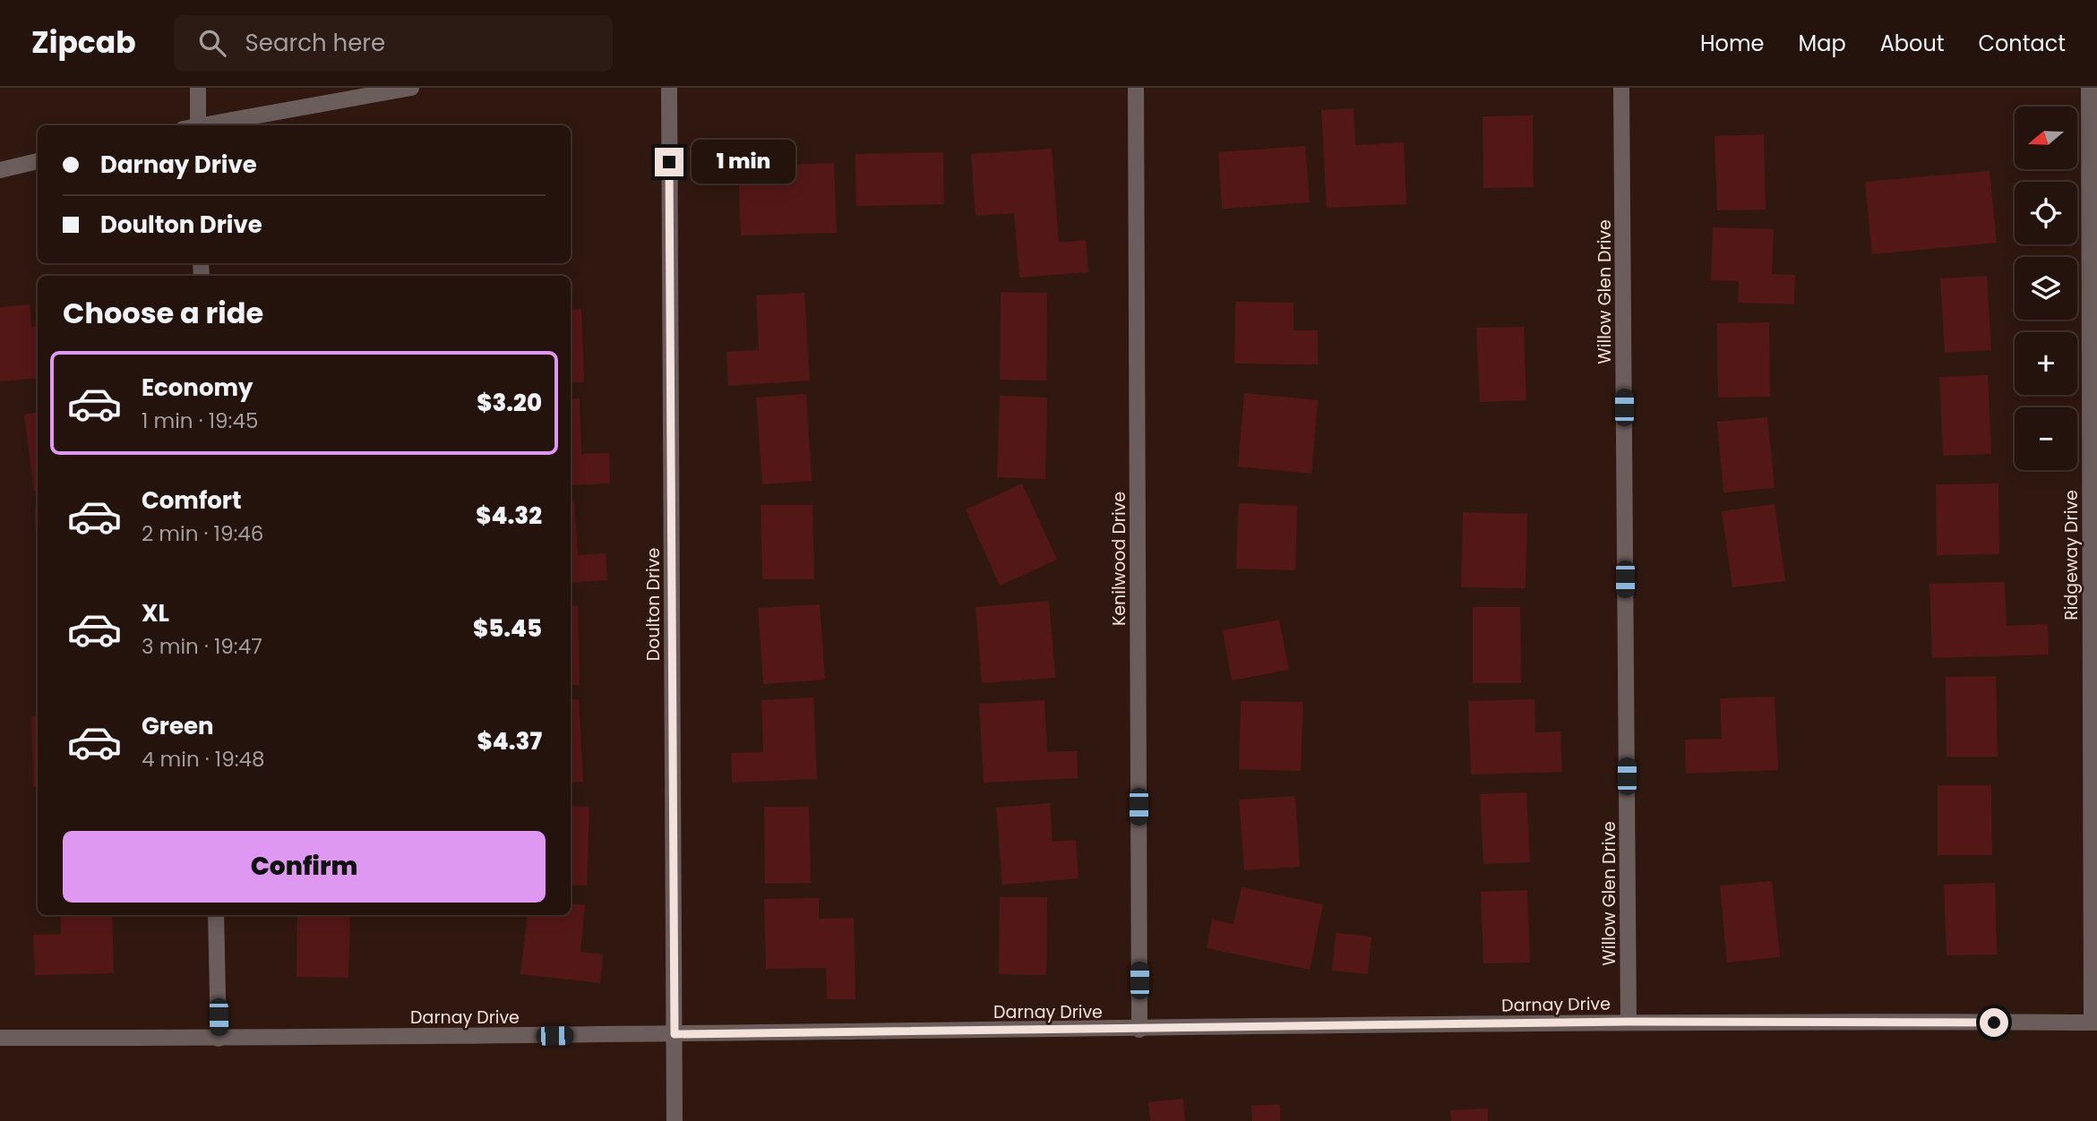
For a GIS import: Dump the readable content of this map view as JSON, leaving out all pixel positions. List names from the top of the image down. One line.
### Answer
{"streets":{"street":["Willow Glen Drive","Ridgeway Drive","Kenilwood Drive","Doulton Drive","Darnay Drive"]},"crossings":[["Willow Glen Drive","Darnay Drive"],["Ridgeway Drive","Darnay Drive"],["Kenilwood Drive","Darnay Drive"],["Doulton Drive","Darnay Drive"]],"north":"left","page":{"header":"Zipcab","search":"Search here","nav":["Home","Map","About","Contact"],"map_buttons":["+","−"],"banner":["Darnay Drive","Doulton Drive"],"bubble":"1 min","heading":"Choose a ride","list":[{"name":"Economy","note":"1 min · 19:45","value":"$3.20"},{"name":"Comfort","note":"2 min · 19:46","value":"$4.32"},{"name":"XL","note":"3 min · 19:47","value":"$5.45"},{"name":"Green","note":"4 min · 19:48","value":"$4.37"}],"buttons":"Confirm"}}
